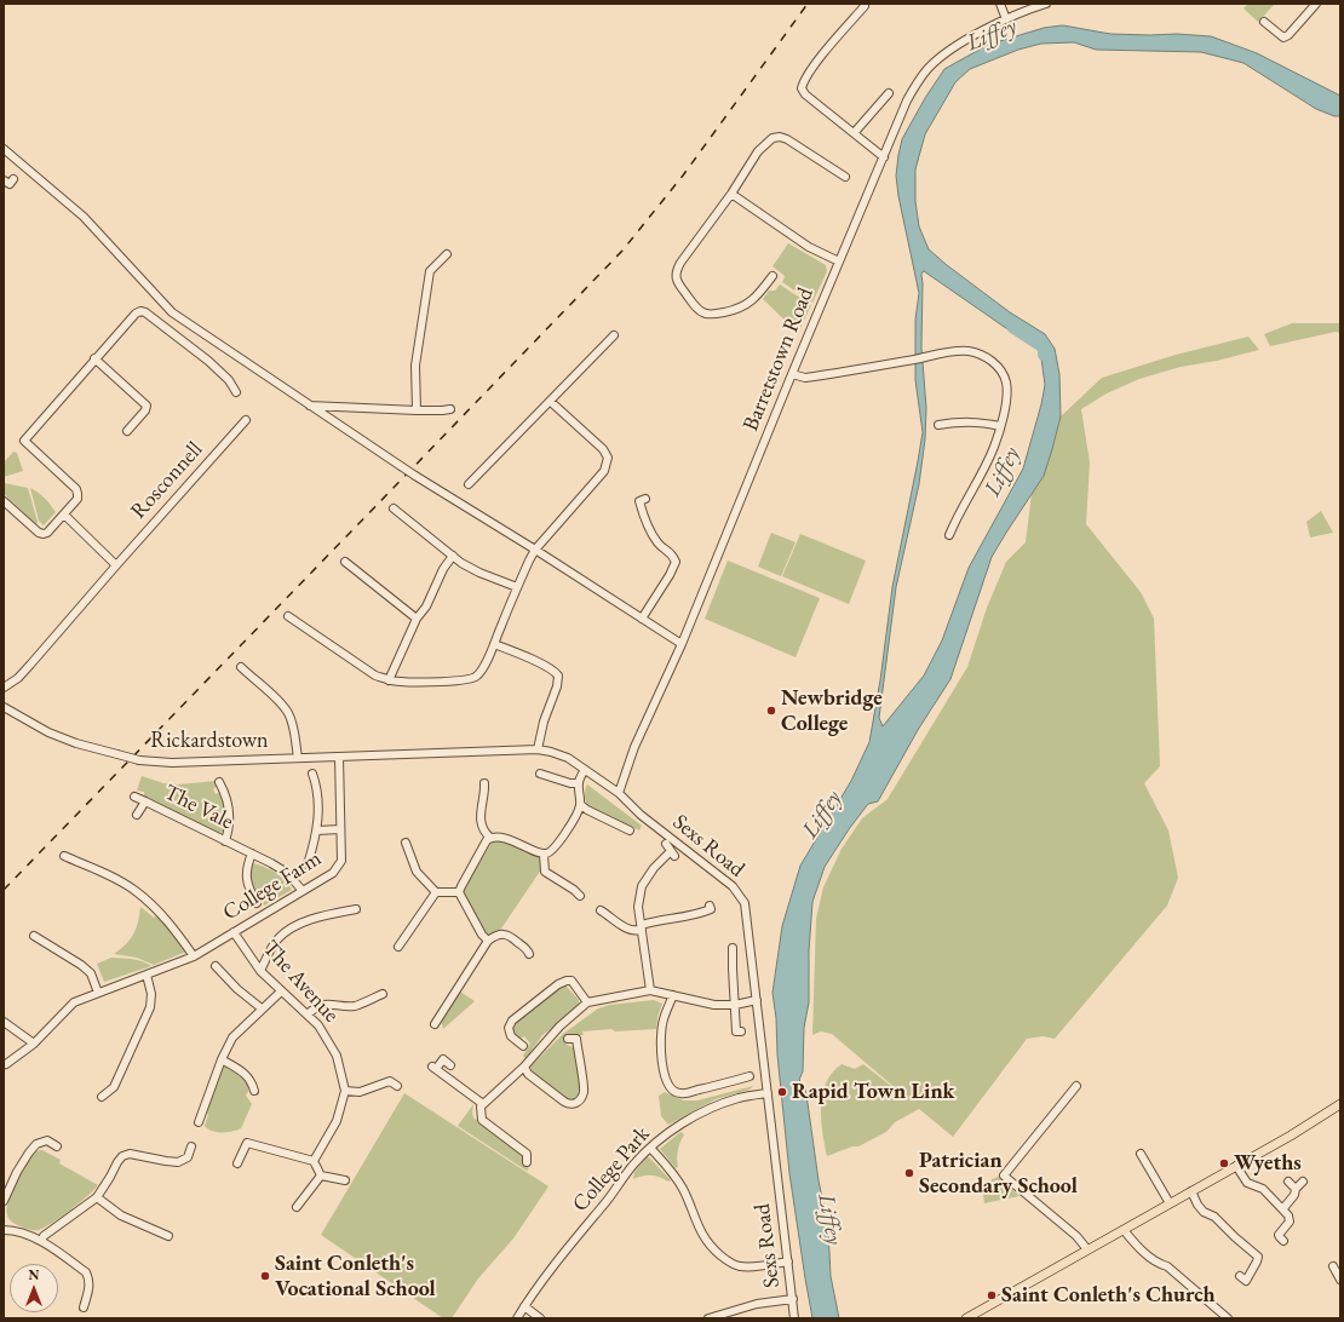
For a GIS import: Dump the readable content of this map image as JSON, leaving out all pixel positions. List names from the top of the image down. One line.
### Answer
{"streets":{"street":["Barretstown Road","Rosconnell","Rickardstown","The Vale","Sexs Road","College Farm","The Avenue","College Park"]},"crossings":[["Barretstown Road","Sexs Road"],["Rickardstown","Sexs Road"],["Rickardstown","College Farm"],["The Vale","College Farm"],["Sexs Road","College Farm"],["Sexs Road","College Park"],["College Farm","The Avenue"]],"water":["Liffey"],"places":["Newbridge College","Rapid Town Link","Wyeths","Patrician Secondary School","Saint Conleth's Vocational School","Saint Conleth's Church"],"north":"top"}
